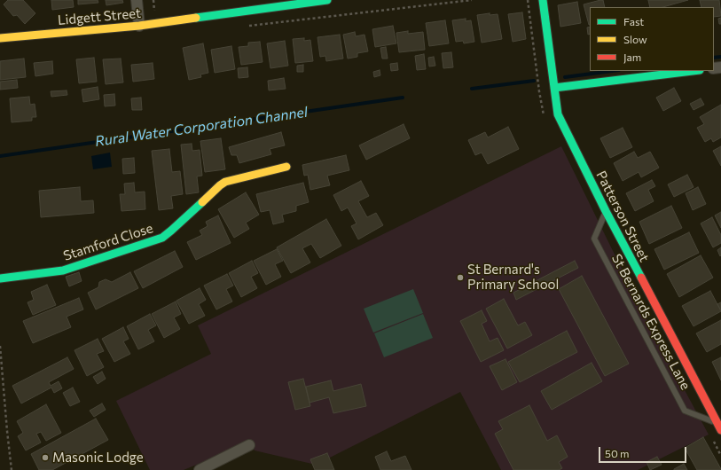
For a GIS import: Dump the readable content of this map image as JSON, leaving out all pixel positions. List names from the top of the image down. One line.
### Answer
{"streets":{"street":["Lidgett Street","Patterson Street","Stamford Close"],"lane":["St Bernards Express Lane"]},"crossings":[["Patterson Street","St Bernards Express Lane"]],"water":["Rural Water Corporation Channel"],"places":["St Bernard's Primary School","Masonic Lodge"],"legend":["Fast","Slow","Jam"],"scale_bar":"50 m"}
